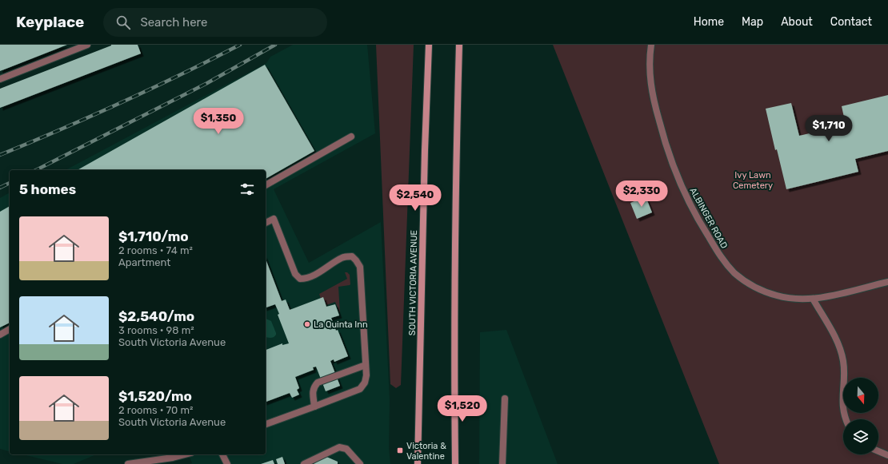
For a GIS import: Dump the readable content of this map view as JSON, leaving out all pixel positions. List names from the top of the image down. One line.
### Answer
{"streets":{"main road":["SOUTH VICTORIA AVENUE"],"lane":["ALBINGER ROAD"]},"parks":["Ivy Lawn Cemetery"],"places":{"other":["La Quinta Inn"],"transit":["Victoria & Valentine"]},"north":"bottom","page":{"header":"Keyplace","search":"Search here","nav":["Home","Map","About","Contact"],"price":["$1,350","$1,710","$2,330","$2,540","$1,520"],"heading":"5 homes","list":[{"name":"$1,710/mo","note":"2 rooms · 74 m² · Apartment"},{"name":"$2,540/mo","note":"3 rooms · 98 m² · South Victoria Avenue"},{"name":"$1,520/mo","note":"2 rooms · 70 m² · South Victoria Avenue"}]}}
